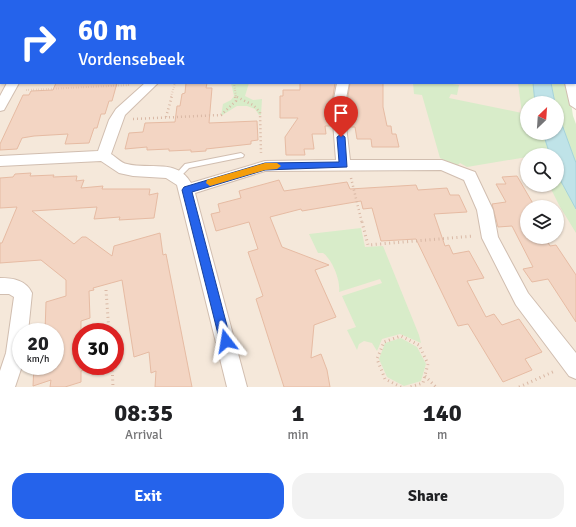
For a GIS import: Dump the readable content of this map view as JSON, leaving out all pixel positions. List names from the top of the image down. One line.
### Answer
{"north":"top right","page":{"turn":["60 m","Vordensebeek"],"speed":"20 km/h","limit":"30","eta":["08:35","Arrival","1","min","140","m"],"buttons":["Exit","Share"]}}
